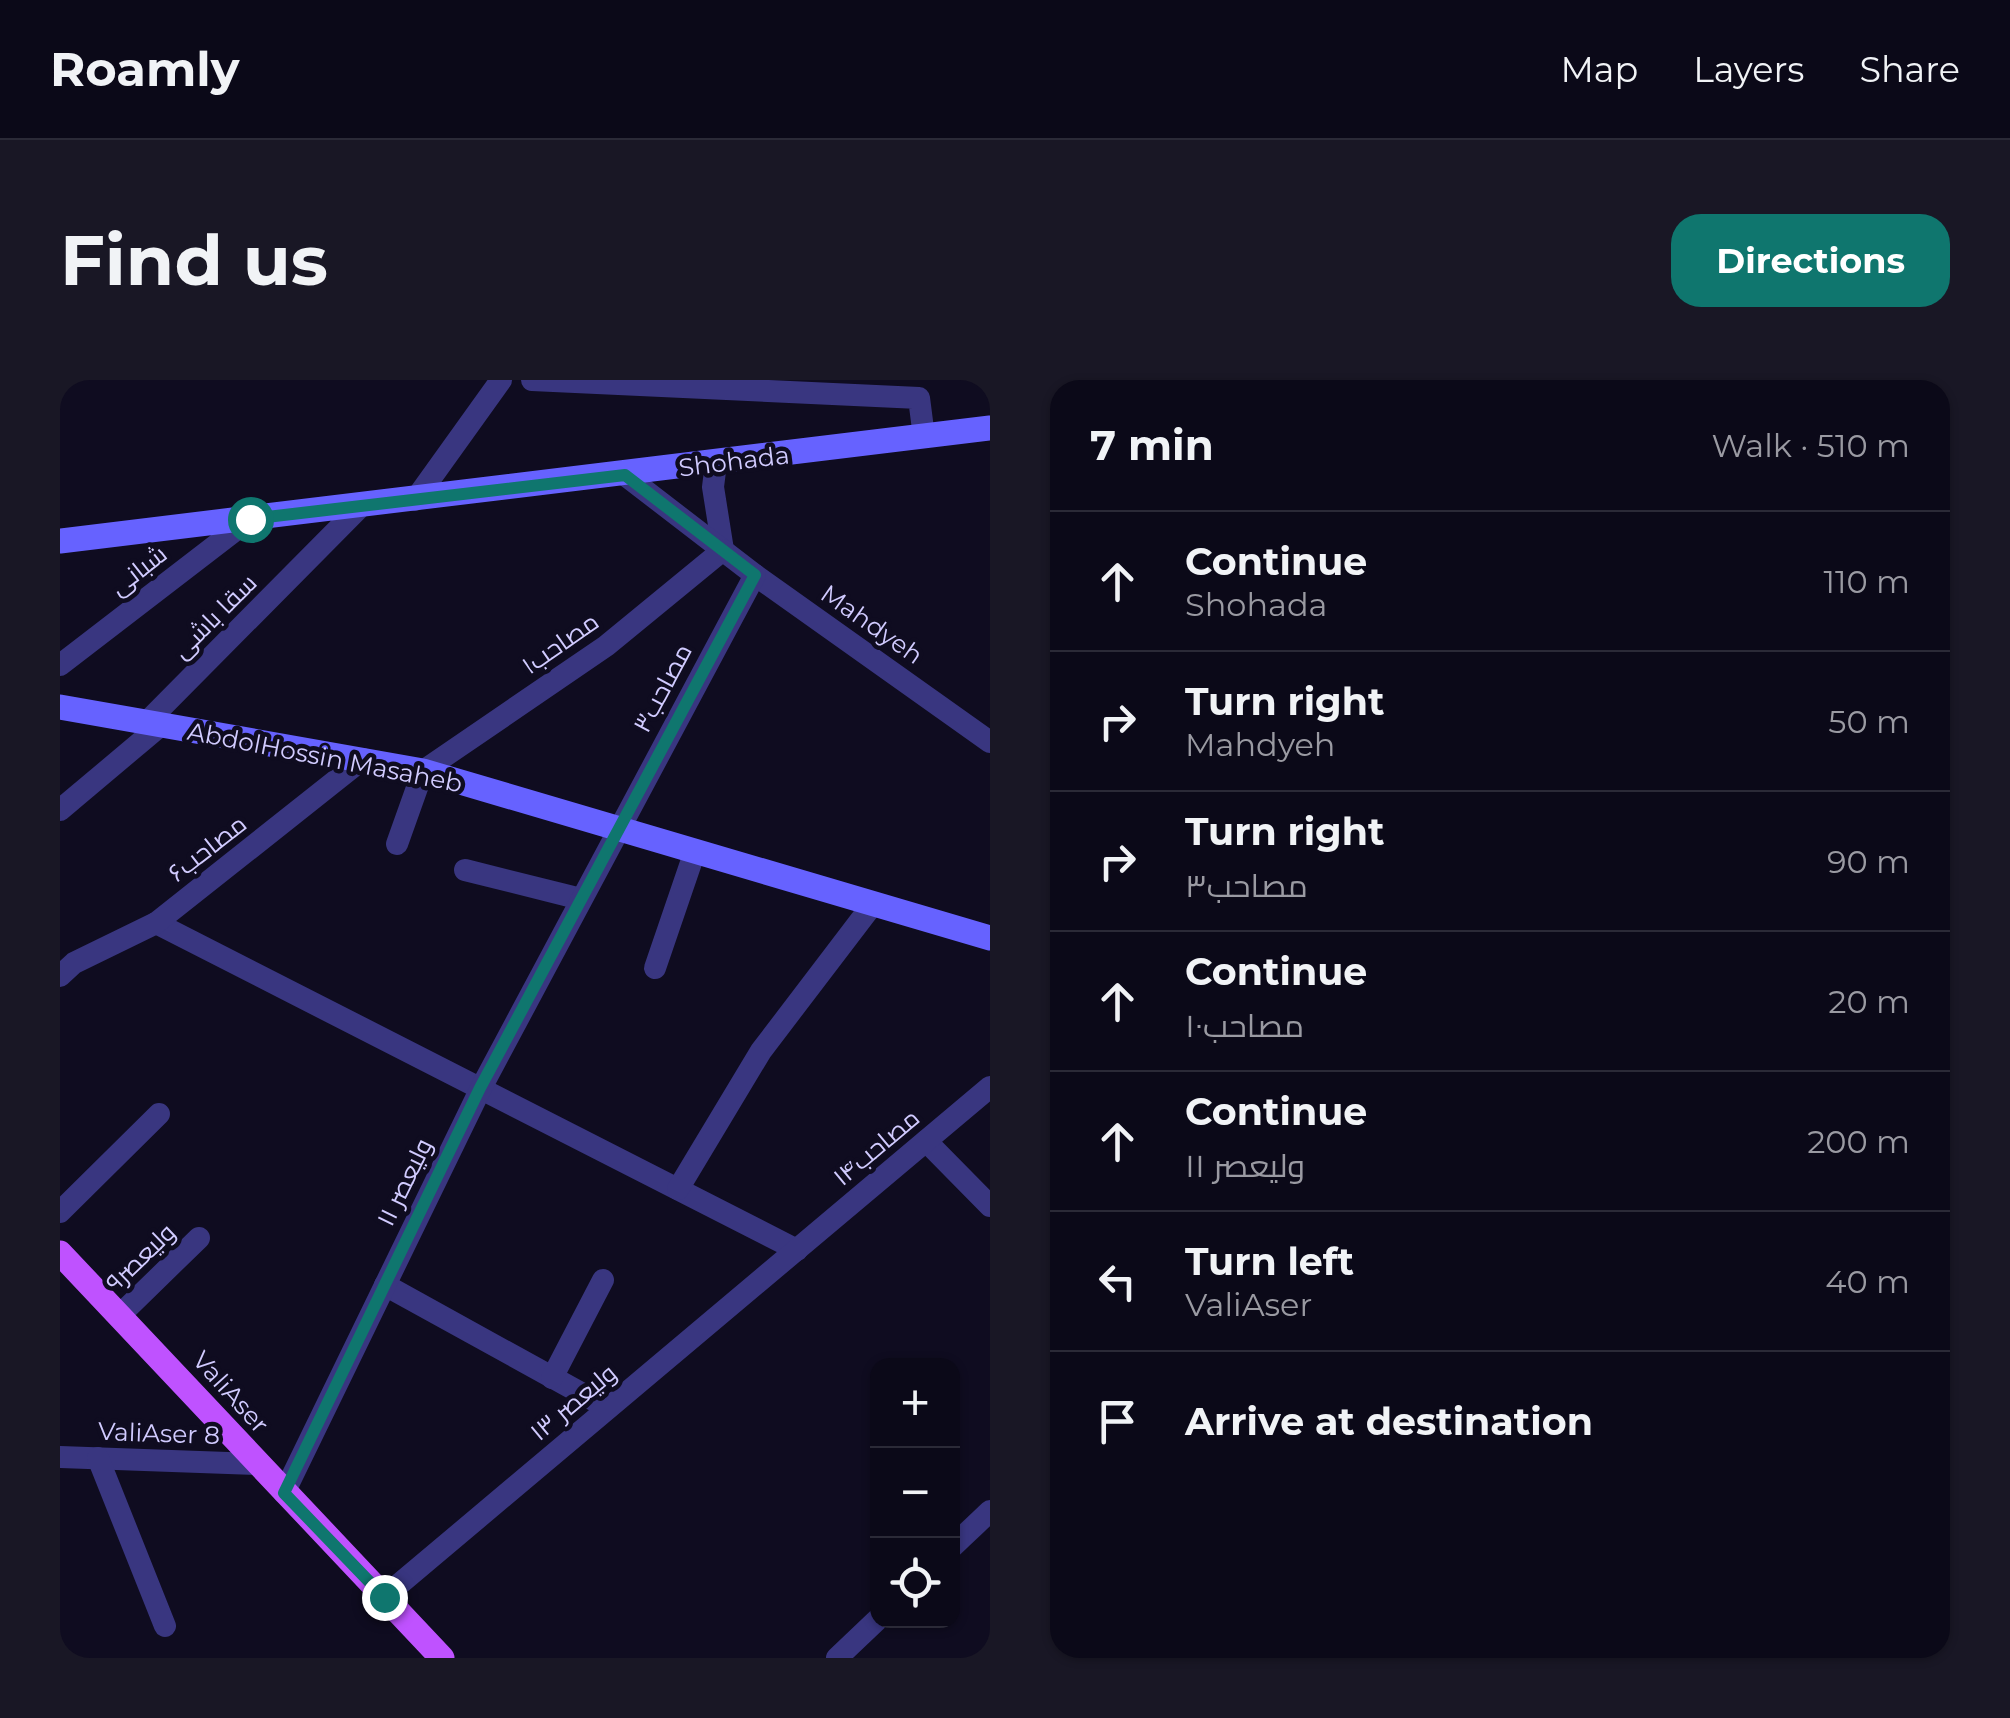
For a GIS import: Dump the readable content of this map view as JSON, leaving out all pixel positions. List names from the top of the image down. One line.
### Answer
{"streets":{"main road":["ValiAser"],"street":["Shohada","شبانی","سقا باشی","Mahdyeh","مصاحب۱","مصاحب۳","AbdolHossin Masaheb","مصاحب۶","مصاحب۱۴","ولیعصر ۱۱","ولیعصر۹","ولیعصر ۱۳","ValiAser 8"]},"crossings":[["Shohada","شبانی"],["Shohada","سقا باشی"],["Shohada","Mahdyeh"],["سقا باشی","AbdolHossin Masaheb"],["Mahdyeh","مصاحب۱"],["Mahdyeh","مصاحب۳"],["مصاحب۱","AbdolHossin Masaheb"],["مصاحب۳","AbdolHossin Masaheb"],["مصاحب۳","ولیعصر ۱۱"],["AbdolHossin Masaheb","مصاحب۶"],["مصاحب۱۴","ولیعصر ۱۳"],["ولیعصر ۱۱","ValiAser"],["ولیعصر۹","ValiAser"],["ValiAser","ولیعصر ۱۳"],["ValiAser","ValiAser 8"]],"page":{"header":"Roamly","nav":["Map","Layers","Share"],"buttons":"Directions","title":"Find us","heading":["7 min","Walk · 510 m"],"list":[["Continue","Shohada","110 m"],["Turn right","Mahdyeh","50 m"],["Turn right","مصاحب۳","90 m"],["Continue","مصاحب۱۰","20 m"],["Continue","ولیعصر ۱۱","200 m"],["Turn left","ValiAser","40 m"],"Arrive at destination"],"map_buttons":["+","−"]}}
